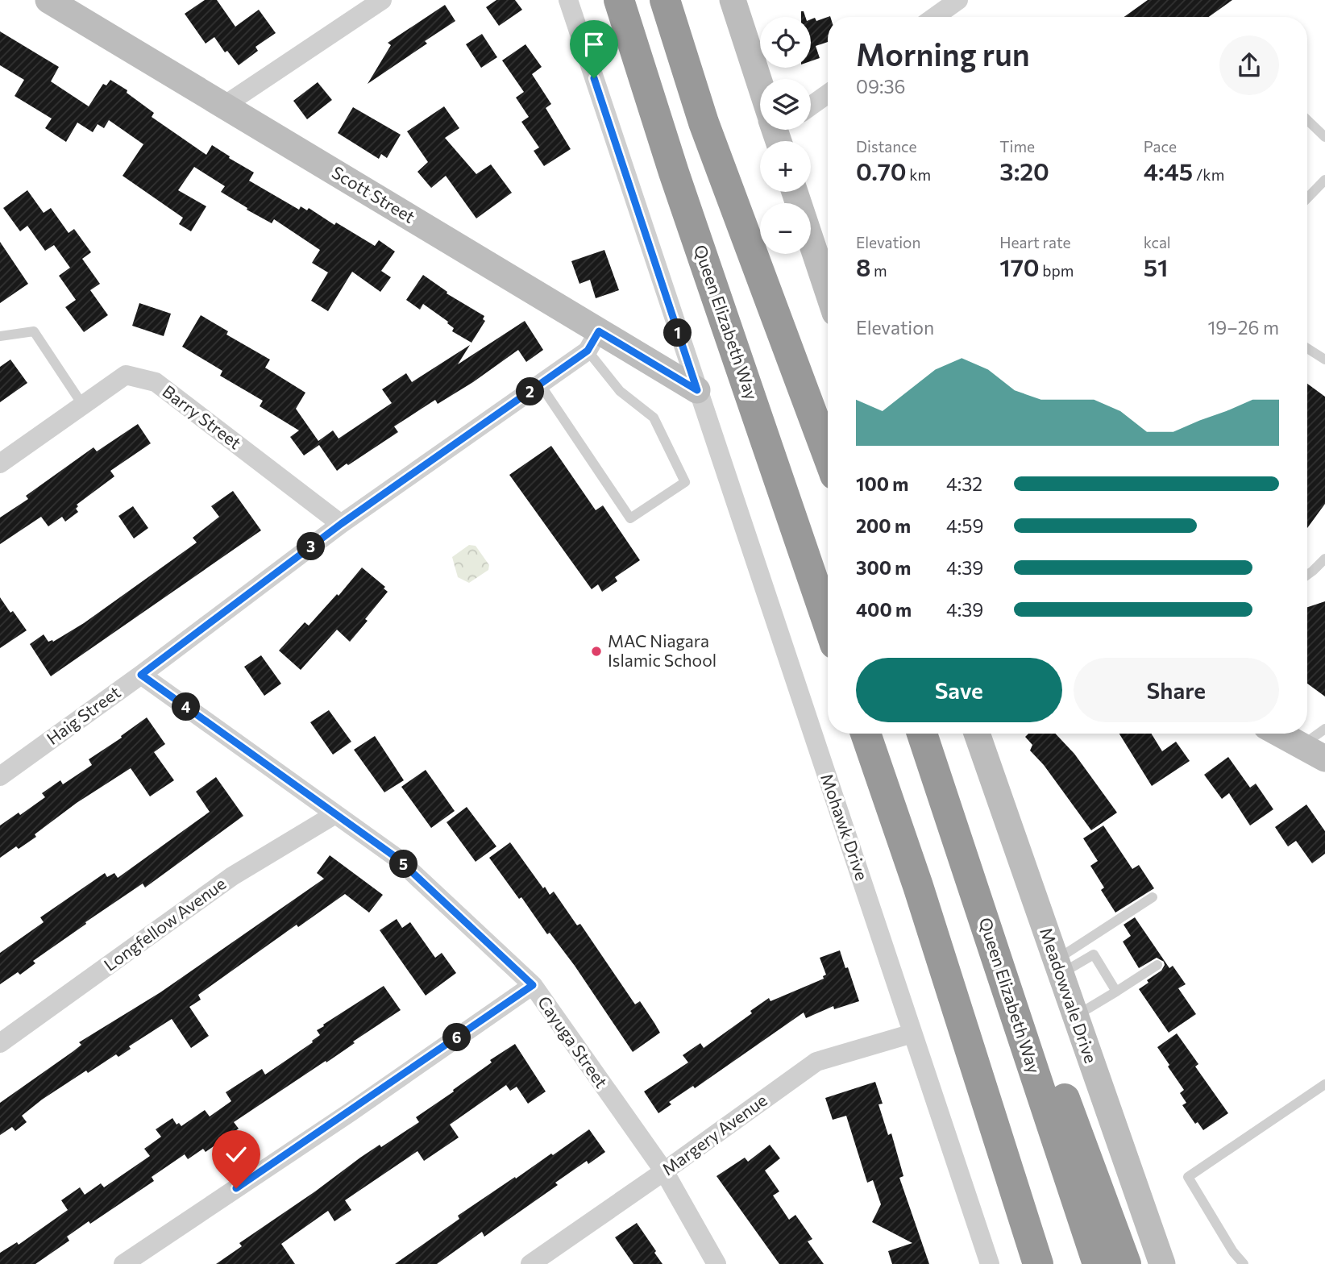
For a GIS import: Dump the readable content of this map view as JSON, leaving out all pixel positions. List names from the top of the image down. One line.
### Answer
{"streets":{"highway":["Queen Elizabeth Way"],"street":["Scott Street","Barry Street","Haig Street","Mohawk Drive","Longfellow Avenue","Meadowvale Drive","Cayuga Street","Margery Avenue"]},"crossings":[["Scott Street","Haig Street"],["Scott Street","Mohawk Drive"],["Barry Street","Haig Street"],["Haig Street","Cayuga Street"],["Mohawk Drive","Margery Avenue"],["Longfellow Avenue","Cayuga Street"],["Cayuga Street","Margery Avenue"]],"places":["MAC Niagara Islamic School"],"page":{"map_buttons":["+","−"],"heading":["Morning run","09:36"],"stats":[["Distance","0.70 km"],["Time","3:20"],["Pace","4:45 /km"],["Elevation","8 m"],["Heart rate","170 bpm"],["kcal","51"]],"chart":["Elevation","19–26 m"],"pins":["1","2","3","4","5","6"],"list":[{"name":"100 m","note":"4:32"},{"name":"200 m","note":"4:59"},{"name":"300 m","note":"4:39"},{"name":"400 m","note":"4:39"}],"buttons":["Save","Share"]}}
